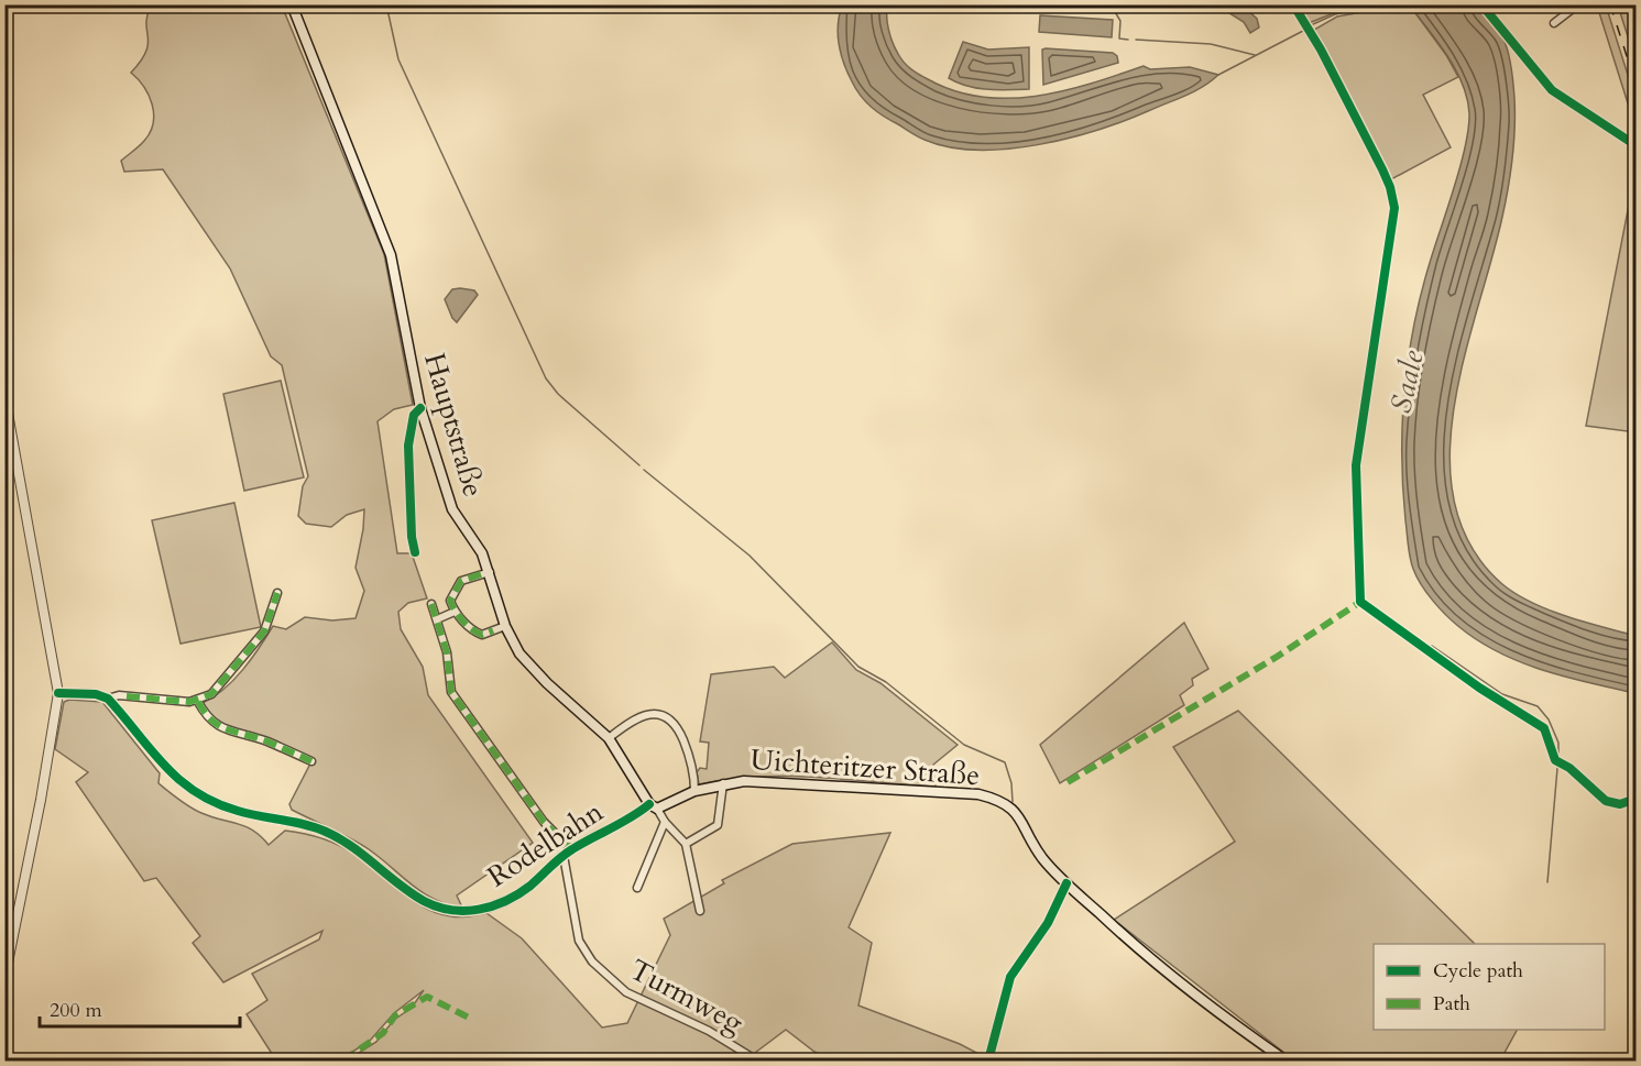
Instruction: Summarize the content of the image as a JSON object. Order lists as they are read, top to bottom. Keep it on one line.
{"streets":{"main road":["Hauptstraße","Uichteritzer Straße"],"street":["Rodelbahn","Turmweg"]},"crossings":[["Hauptstraße","Uichteritzer Straße"],["Hauptstraße","Rodelbahn"],["Uichteritzer Straße","Rodelbahn"],["Rodelbahn","Turmweg"]],"water":["Saale"],"legend":["Cycle path","Path"],"scale_bar":"200 m"}
